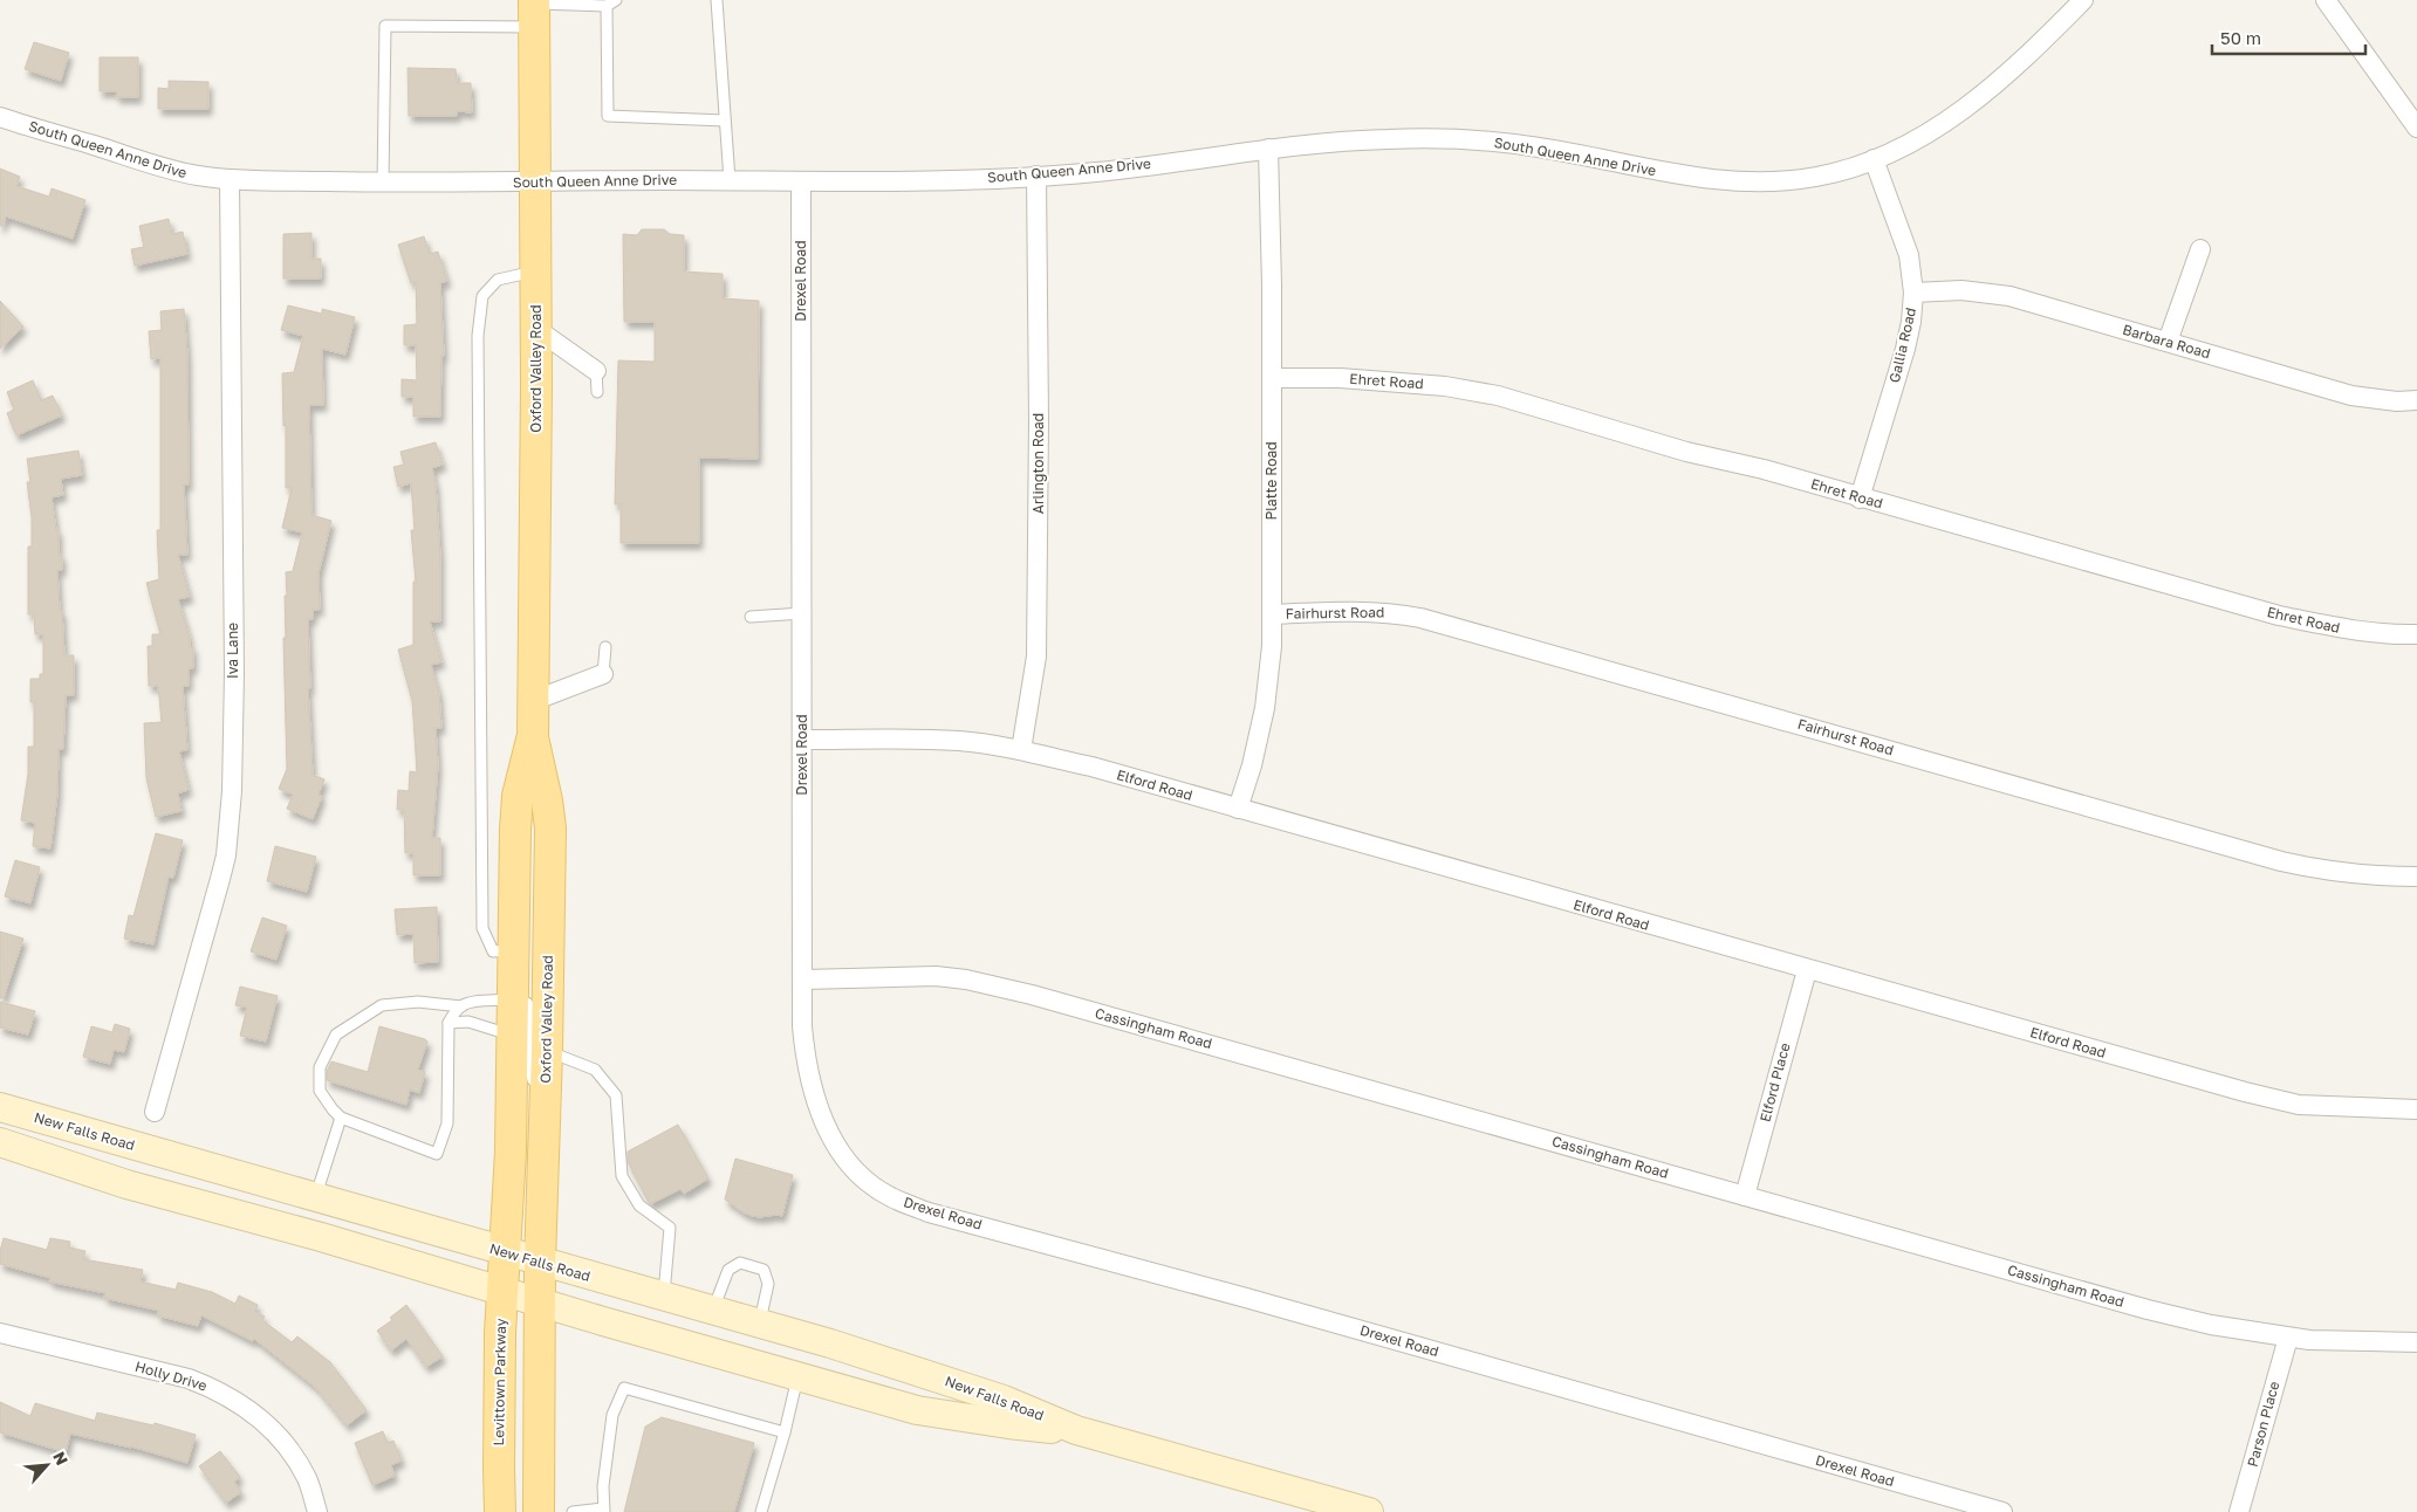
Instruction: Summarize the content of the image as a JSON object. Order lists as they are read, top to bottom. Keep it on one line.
{"streets":{"main road":["Oxford Valley Road","New Falls Road","Levittown Parkway"],"street":["South Queen Anne Drive","Drexel Road","Barbara Road","Gallia Road","Ehret Road","Arlington Road","Platte Road","Fairhurst Road","Iva Lane","Elford Road","Cassingham Road","Elford Place","Holly Drive","Parson Place"]},"crossings":[["South Queen Anne Drive","Drexel Road"],["South Queen Anne Drive","Gallia Road"],["South Queen Anne Drive","Oxford Valley Road"],["South Queen Anne Drive","Arlington Road"],["South Queen Anne Drive","Platte Road"],["South Queen Anne Drive","Iva Lane"],["Drexel Road","Elford Road"],["Drexel Road","Cassingham Road"],["Barbara Road","Gallia Road"],["Gallia Road","Ehret Road"],["Oxford Valley Road","New Falls Road"],["Oxford Valley Road","Levittown Parkway"],["Ehret Road","Platte Road"],["Arlington Road","Elford Road"],["Platte Road","Fairhurst Road"],["Platte Road","Elford Road"],["Elford Road","Elford Place"],["Cassingham Road","Elford Place"],["Cassingham Road","Parson Place"],["New Falls Road","Levittown Parkway"]],"scale_bar":"50 m","north":"top right"}
